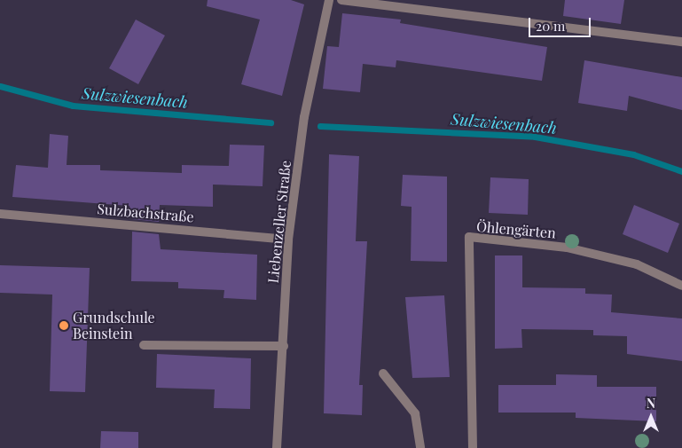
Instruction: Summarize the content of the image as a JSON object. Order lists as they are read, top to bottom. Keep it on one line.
{"streets":{"street":["Sulzbachstraße","Liebenzeller Straße","Öhlengärten"]},"crossings":[["Sulzbachstraße","Liebenzeller Straße"]],"water":["Sulzwiesenbach"],"places":["Grundschule Beinstein"],"scale_bar":"20 m","north":"top"}
